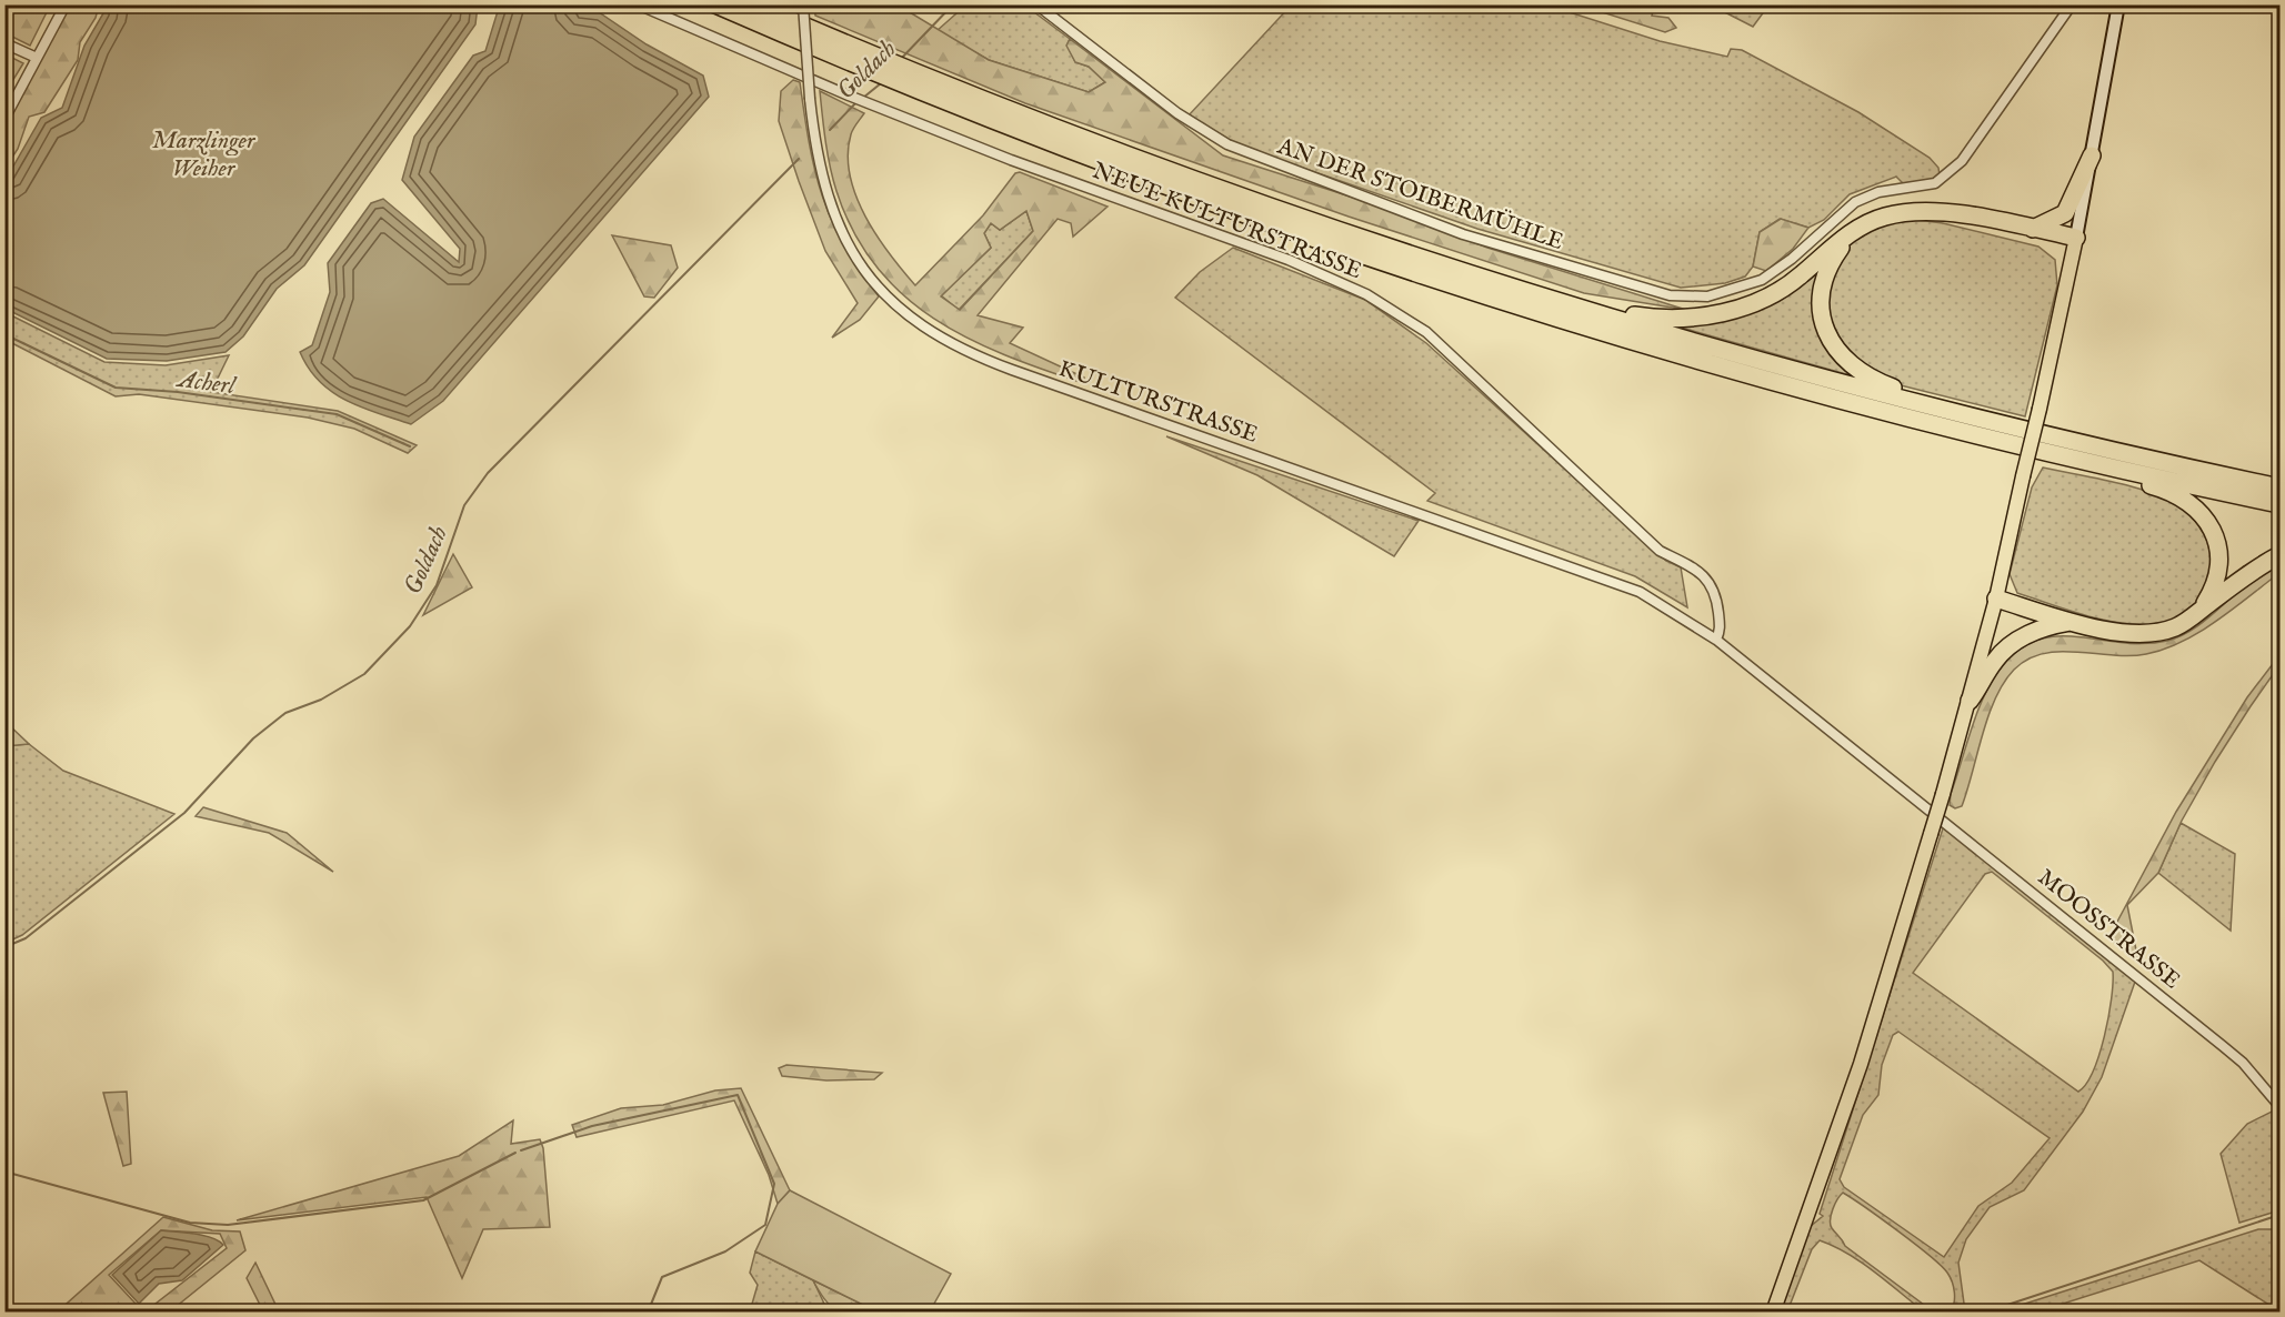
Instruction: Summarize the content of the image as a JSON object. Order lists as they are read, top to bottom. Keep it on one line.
{"streets":{"street":["AN DER STOIBERMÜHLE","NEUE KULTURSTRASSE","KULTURSTRASSE","MOOSSTRASSE"]},"crossings":[["NEUE KULTURSTRASSE","KULTURSTRASSE"],["NEUE KULTURSTRASSE","MOOSSTRASSE"],["KULTURSTRASSE","MOOSSTRASSE"]],"water":["Goldach","Marzlinger Weiher","Acherl"]}
